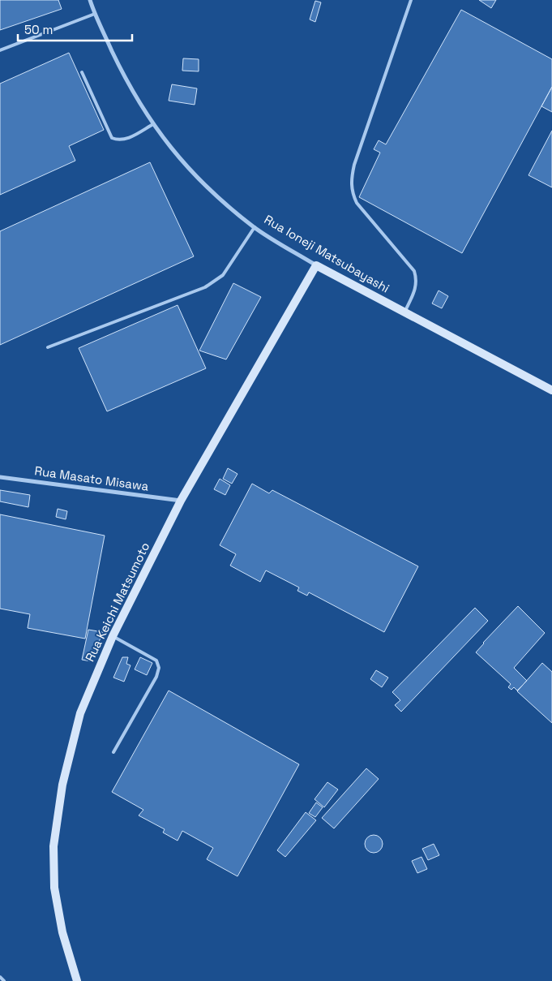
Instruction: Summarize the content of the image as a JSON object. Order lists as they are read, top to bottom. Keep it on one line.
{"streets":{"main road":["Rua Ioneji Matsubayashi","Rua Keichi Matsumoto"],"street":["Rua Masato Misawa"]},"crossings":[["Rua Ioneji Matsubayashi","Rua Keichi Matsumoto"],["Rua Masato Misawa","Rua Keichi Matsumoto"]],"scale_bar":"50 m"}
